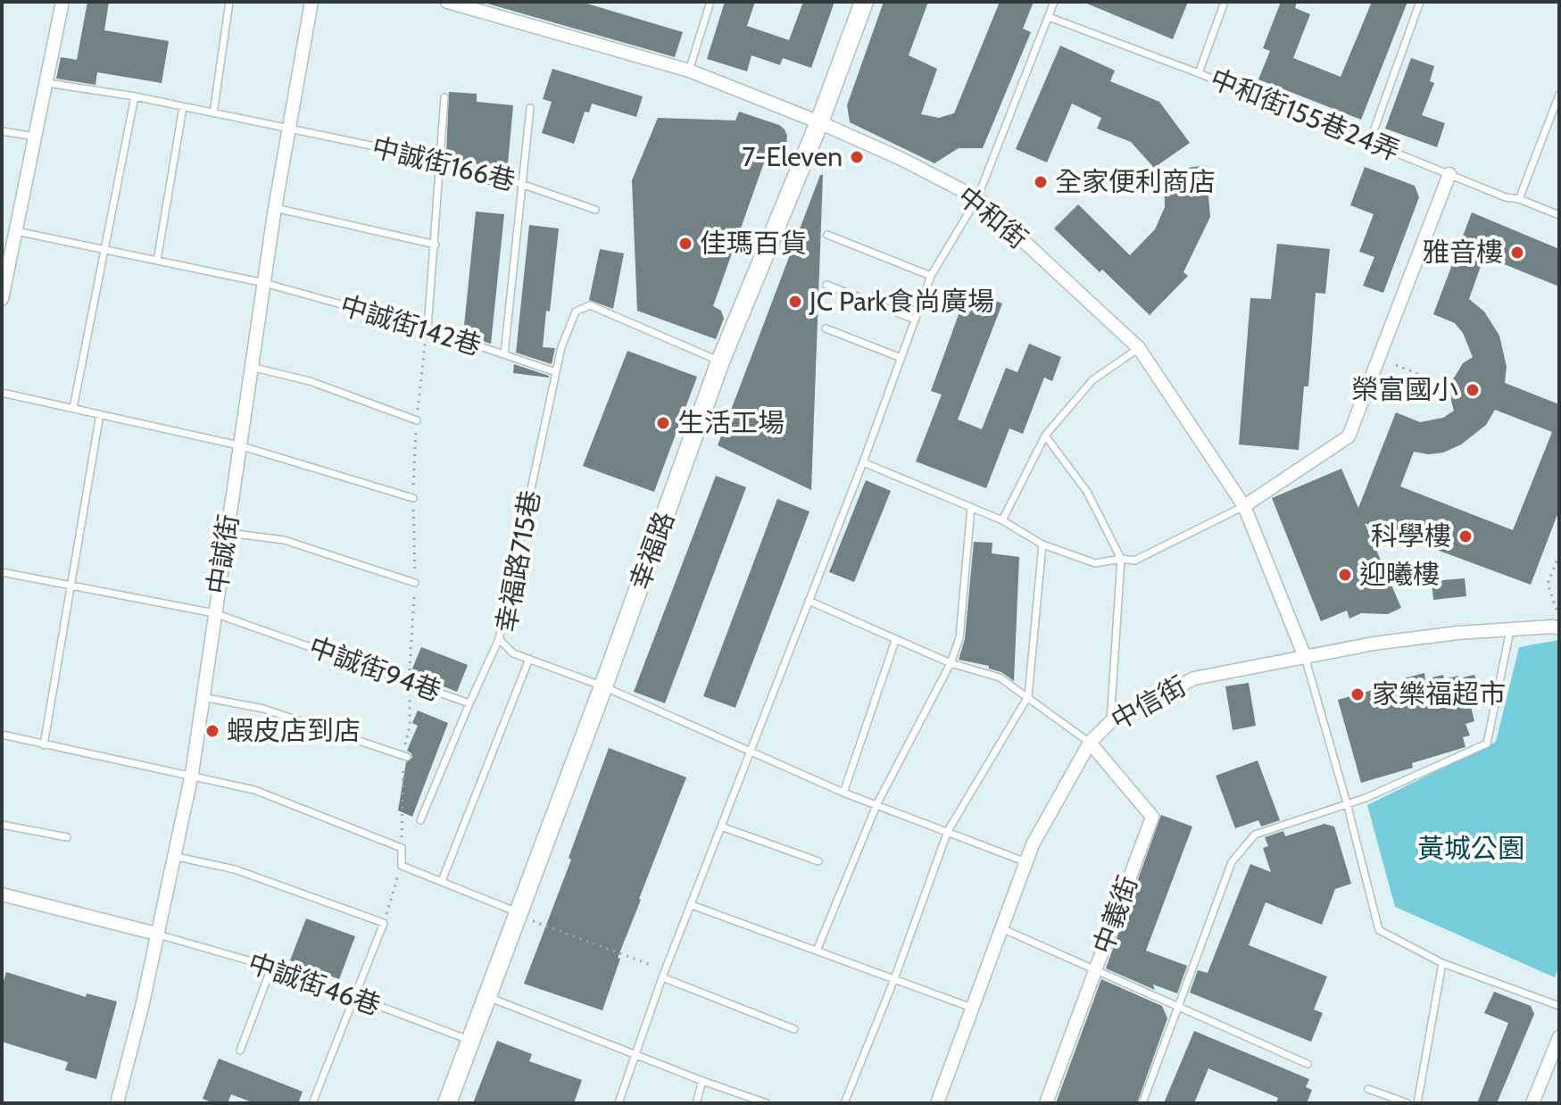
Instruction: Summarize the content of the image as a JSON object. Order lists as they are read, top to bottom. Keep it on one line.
{"streets":{"street":["中和街","幸福路","中誠街","中信街","中義街"],"lane":["中和街155巷24弄","中誠街166巷","中誠街142巷","幸福路715巷","中誠街94巷","中誠街46巷"]},"crossings":[["中誠街166巷","中誠街"],["中和街","幸福路"],["中和街","中信街"],["中誠街142巷","中誠街"],["中誠街142巷","幸福路715巷"],["幸福路","幸福路715巷"],["幸福路","中誠街46巷"],["中誠街","中誠街94巷"],["中誠街","中誠街46巷"],["幸福路715巷","中誠街94巷"],["幸福路715巷","中信街"],["中信街","中義街"]],"parks":["黃城公園"],"places":["7-Eleven","全家便利商店","佳瑪百貨","雅音樓","JC Park食尚廣場","榮富國小","生活工場","科學樓","迎曦樓","家樂福超市","蝦皮店到店"]}
